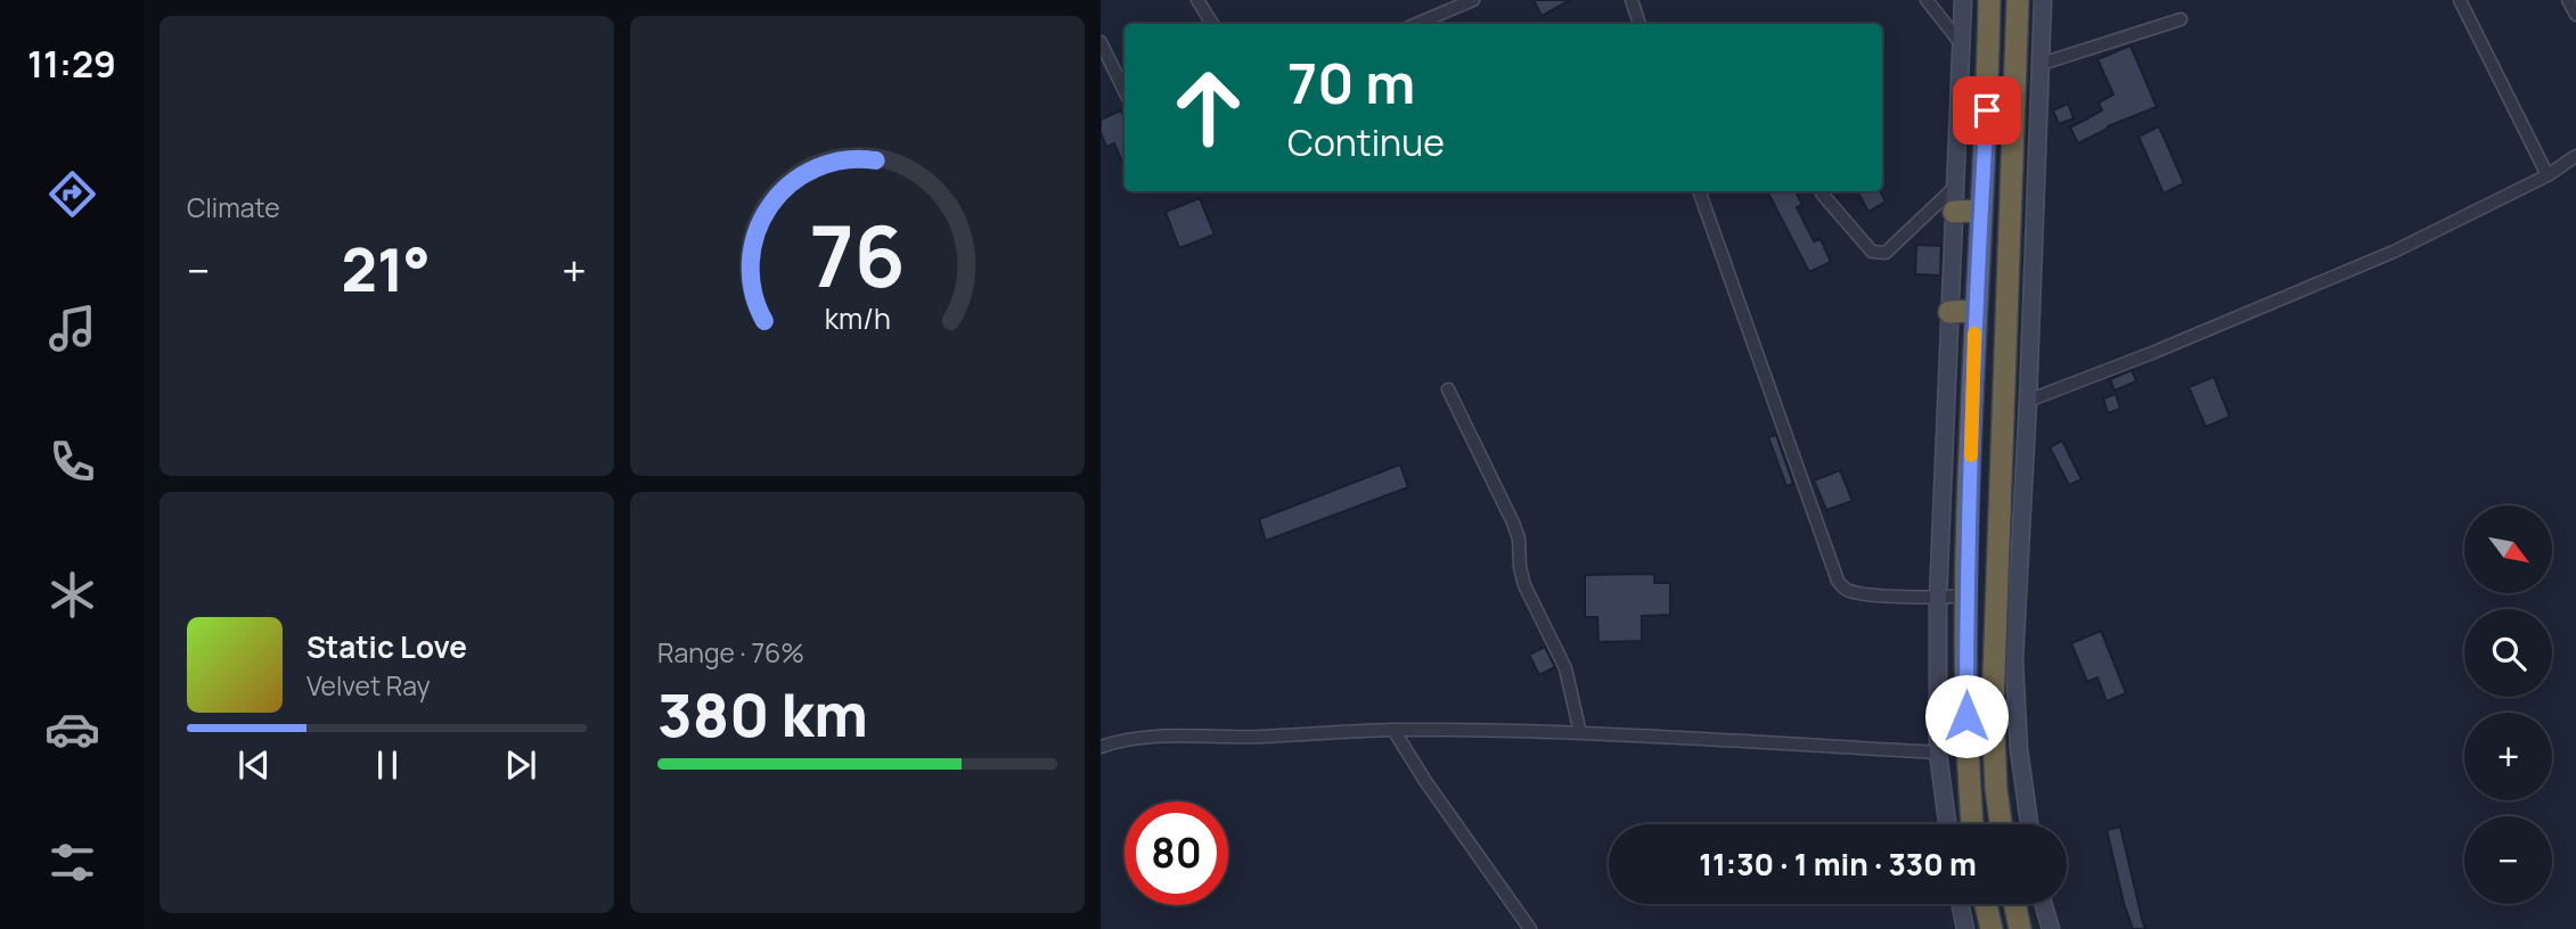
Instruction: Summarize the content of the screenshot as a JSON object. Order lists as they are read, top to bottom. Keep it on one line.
{"north":"bottom right","page":{"tabs":"11:29","tile":["Climate",["Range · 76%","380 km"]],"turn":["70 m","Continue"],"heat":["−","21°","+"],"map_buttons":["+","−"],"song":["Static Love","Velvet Ray"],"limit":"80","trip":"11:30 · 1 min · 330 m","gauge":["76","km/h"]}}
